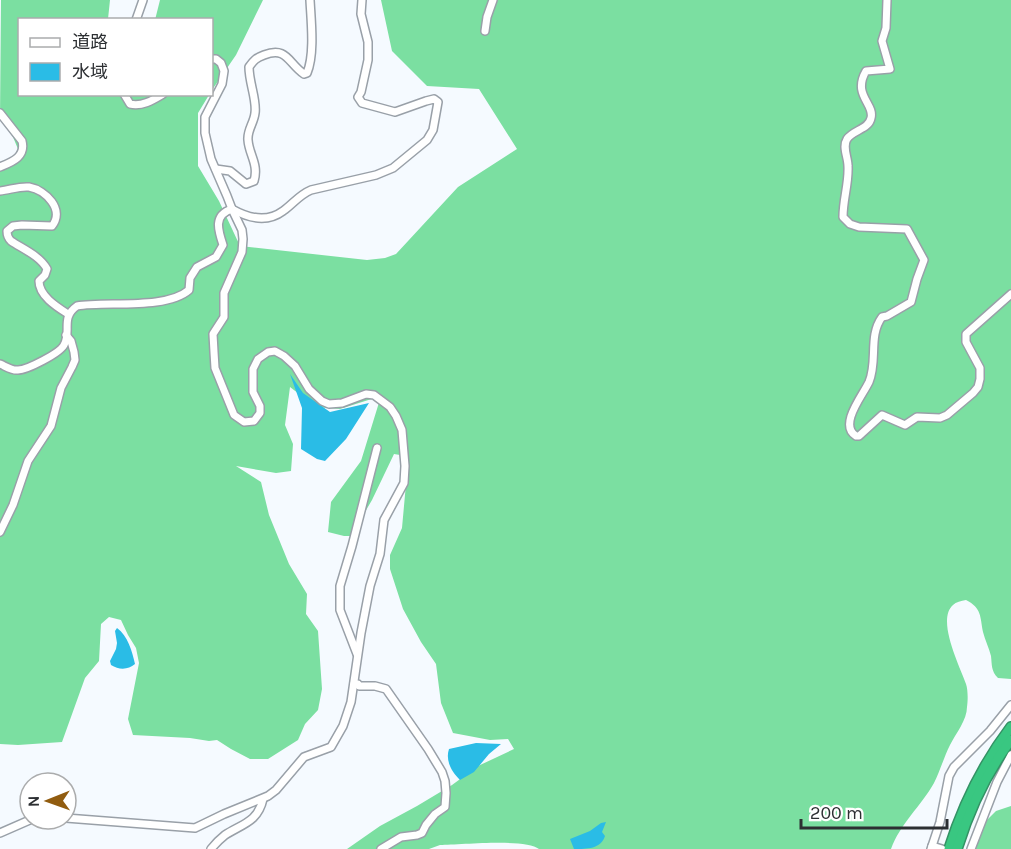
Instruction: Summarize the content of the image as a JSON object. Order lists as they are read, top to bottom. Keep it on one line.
{"legend":["道路","水域"],"scale_bar":"200 m","north":"left"}
